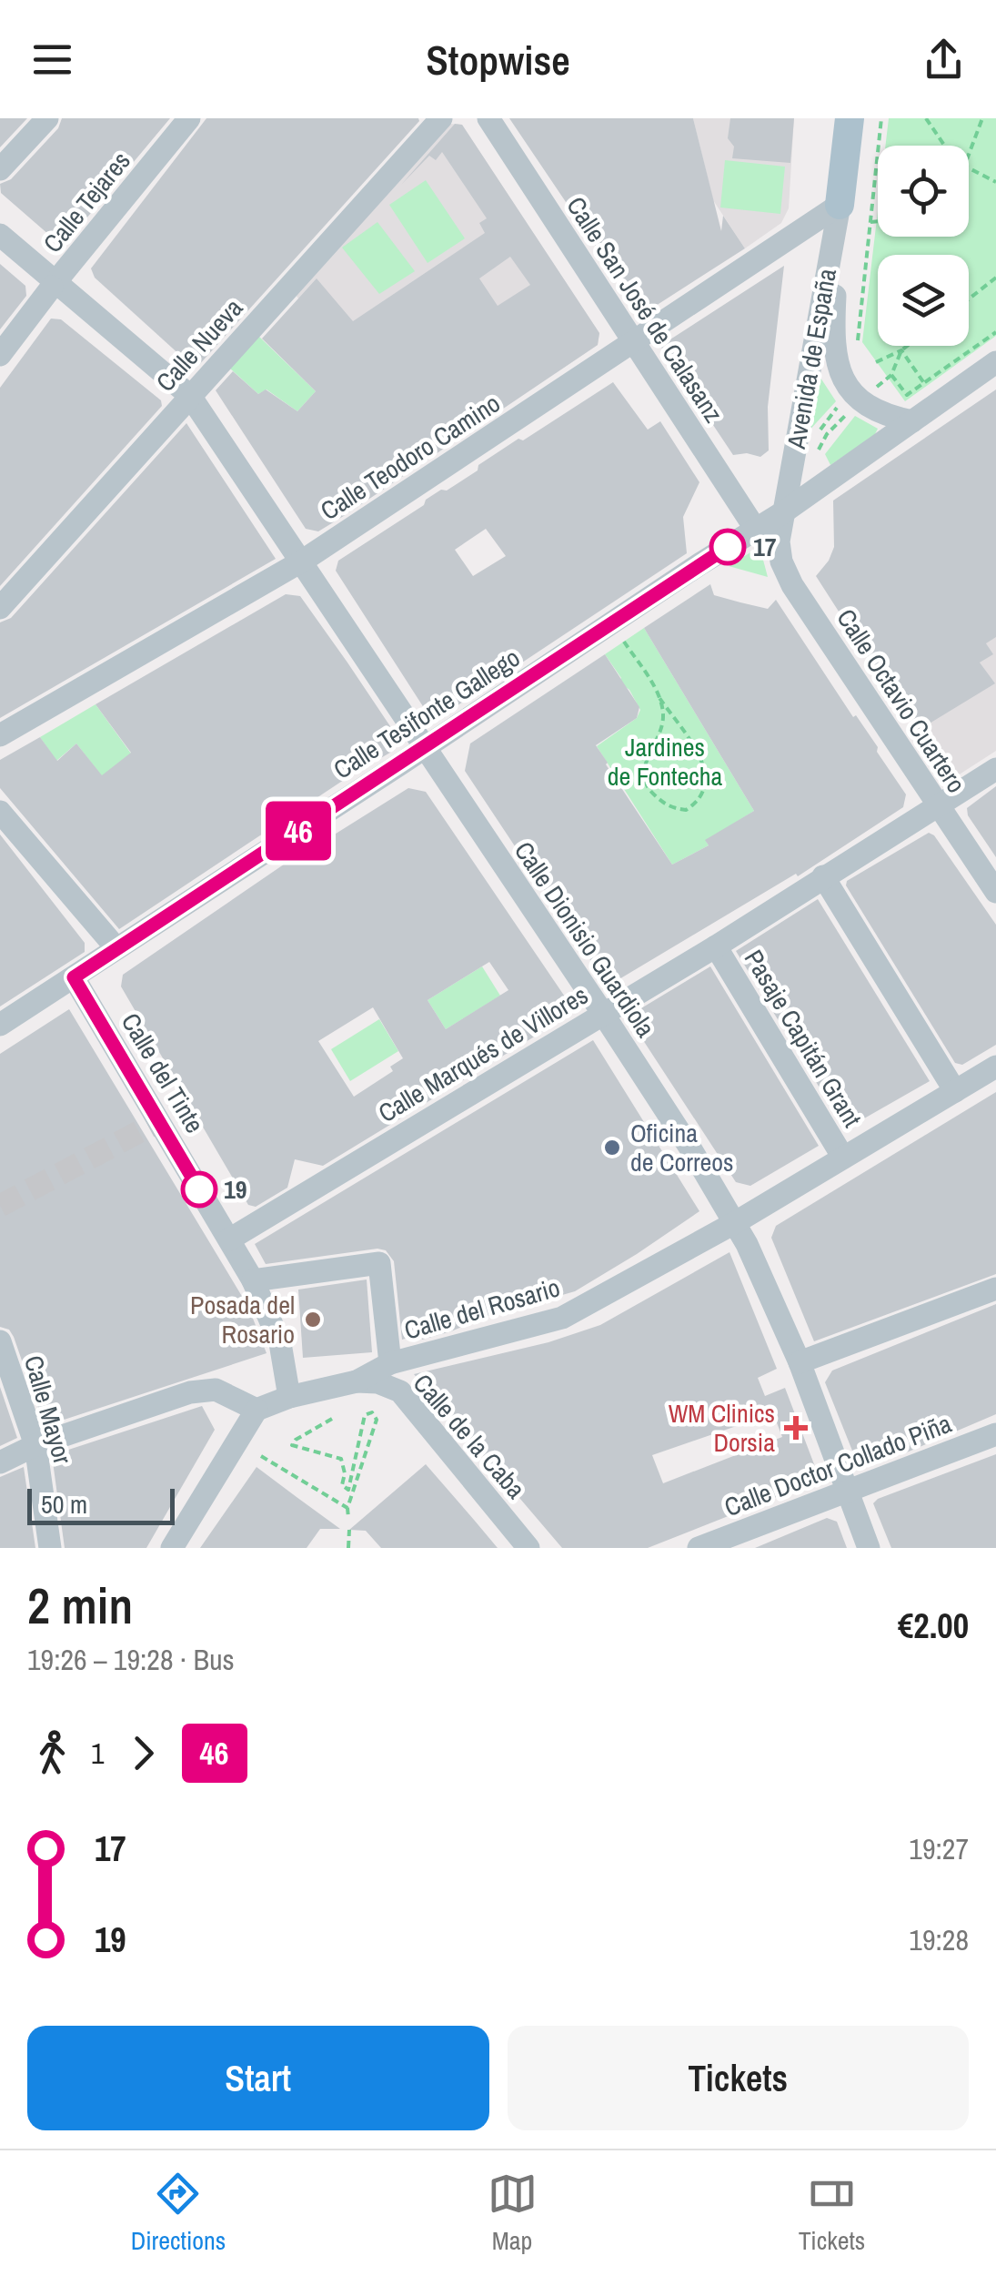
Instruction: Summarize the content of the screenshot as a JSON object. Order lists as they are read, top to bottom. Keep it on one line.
{"streets":{"main road":["Avenida de España"],"street":["Calle Tejares","Calle San José de Calasanz","Calle Nueva","Calle Teodoro Camino","Calle Octavio Cuartero","Calle Tesifonte Gallego","Calle Dionisio Guardiola","Pasaje Capitán Grant","Calle Marqués de Villores","Calle del Tinte","Calle del Rosario","Calle Mayor","Calle de la Caba","Calle Doctor Collado Piña"]},"crossings":[["Calle San José de Calasanz","Calle Teodoro Camino"],["Calle San José de Calasanz","Calle Tesifonte Gallego"],["Calle Nueva","Calle Dionisio Guardiola"],["Avenida de España","Calle Teodoro Camino"],["Avenida de España","Calle Octavio Cuartero"],["Avenida de España","Calle Tesifonte Gallego"],["Calle Teodoro Camino","Calle Dionisio Guardiola"],["Calle Octavio Cuartero","Calle Marqués de Villores"],["Calle Tesifonte Gallego","Calle Dionisio Guardiola"],["Calle Tesifonte Gallego","Calle del Tinte"],["Calle Dionisio Guardiola","Calle Marqués de Villores"],["Calle Dionisio Guardiola","Calle del Rosario"],["Calle Dionisio Guardiola","Calle Doctor Collado Piña"],["Pasaje Capitán Grant","Calle Marqués de Villores"],["Pasaje Capitán Grant","Calle del Rosario"],["Calle Marqués de Villores","Calle del Tinte"],["Calle del Tinte","Calle del Rosario"],["Calle del Rosario","Calle de la Caba"]],"parks":["Jardines de Fontecha"],"places":{"other":["17","Oficina de Correos","19","Posada del Rosario"],"health":["WM Clinics Dorsia"]},"lines":["bus line 46"],"scale_bar":"50 m","page":{"header":"Stopwise","on_map":"46","scale":"50 m","heading":["2 min","19:26 – 19:28 · Bus","€2.00"],"legs":["1","46"],"list":[{"name":"17","value":"19:27"},{"name":"19","value":"19:28"}],"buttons":["Start","Tickets"],"tabs":["Directions","Map","Tickets"]}}
